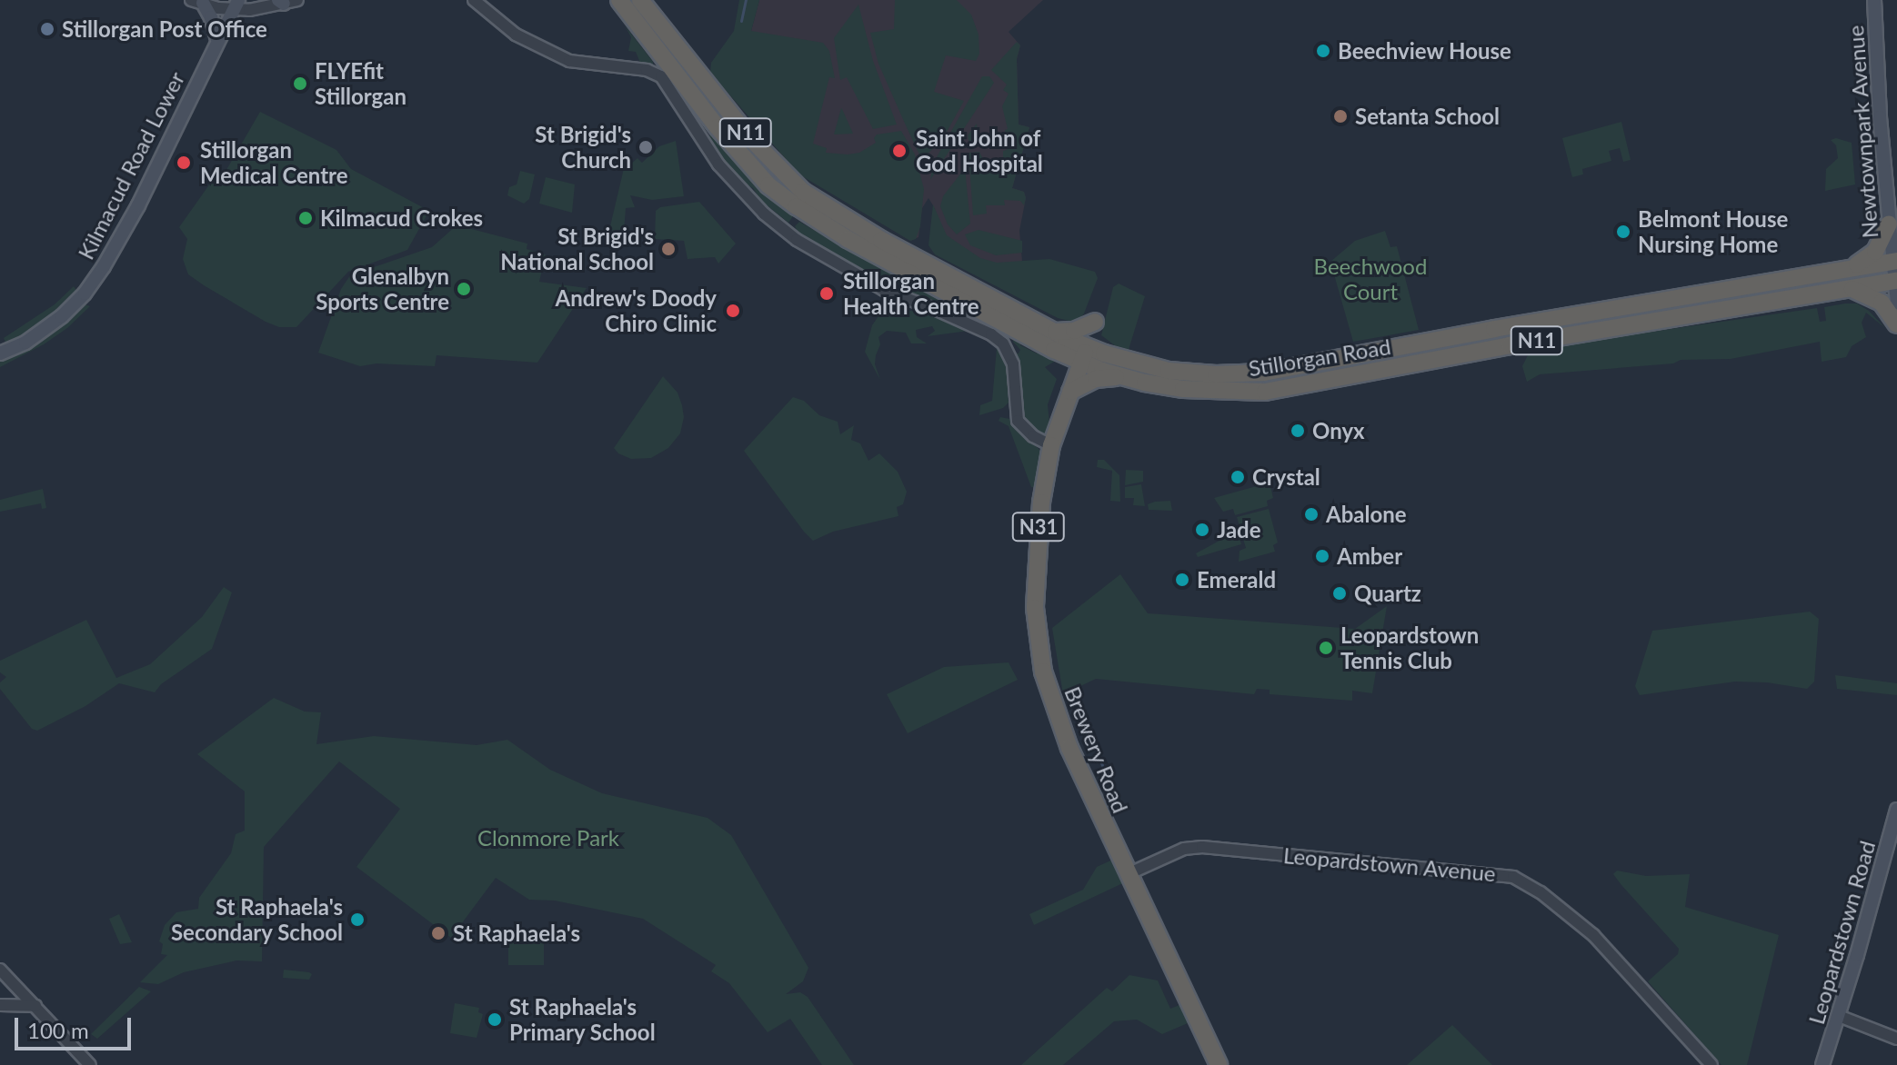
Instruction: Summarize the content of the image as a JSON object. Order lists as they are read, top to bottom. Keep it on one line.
{"streets":{"highway":["N11","Stillorgan Road","N31","Brewery Road"],"main road":["Newtownpark Avenue","Kilmacud Road Lower","Leopardstown Road"],"street":["Leopardstown Avenue"]},"crossings":[["Newtownpark Avenue","N11"],["Newtownpark Avenue","Stillorgan Road"],["N11","Stillorgan Road"],["Stillorgan Road","Brewery Road"],["Brewery Road","Leopardstown Avenue"]],"parks":["Beechwood Court","Clonmore Park"],"places":["Stillorgan Post Office","Beechview House","FLYEfit Stillorgan","Setanta School","St Brigid's Church","Saint John of God Hospital","Stillorgan Medical Centre","Kilmacud Crokes","Belmont House Nursing Home","St Brigid's National School","Glenalbyn Sports Centre","Stillorgan Health Centre","Andrew's Doody Chiro Clinic","Onyx","Crystal","Abalone","Jade","Amber","Emerald","Quartz","Leopardstown Tennis Club","St Raphaela's Secondary School","St Raphaela's","St Raphaela's Primary School"],"scale_bar":"100 m"}
